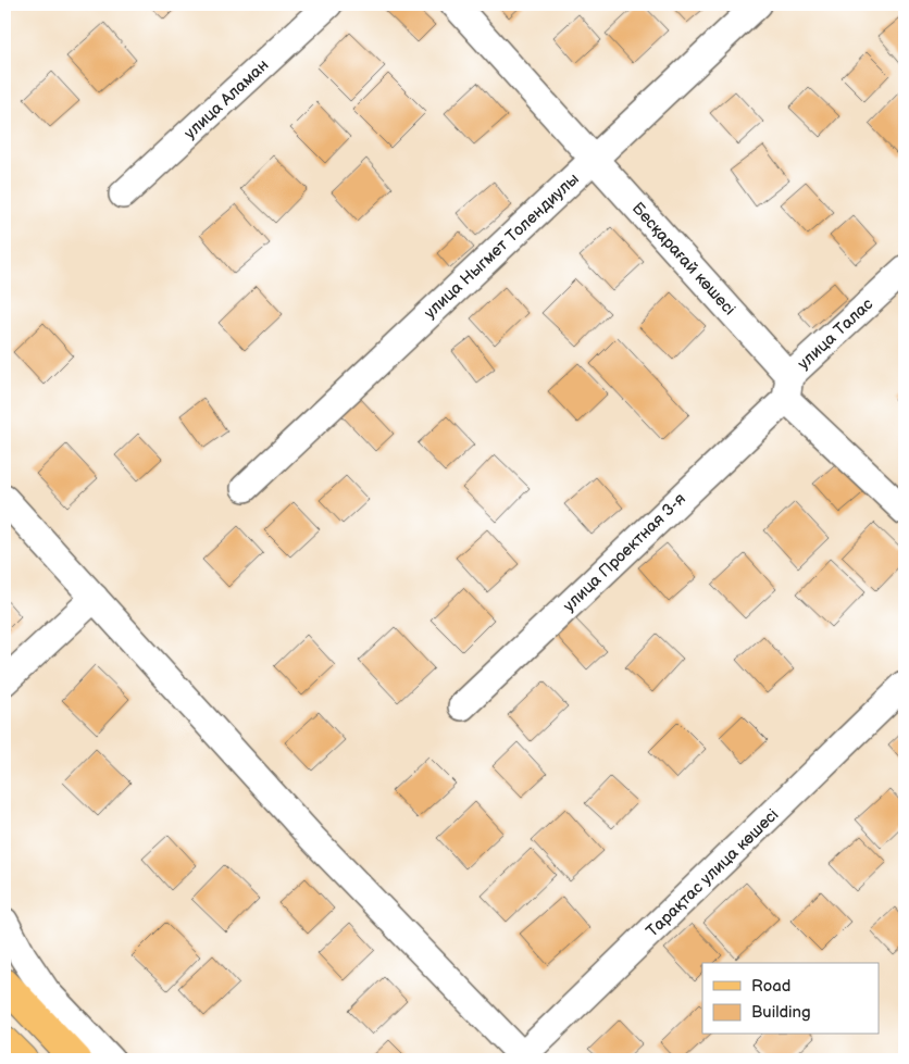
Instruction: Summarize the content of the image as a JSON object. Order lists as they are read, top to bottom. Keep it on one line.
{"streets":{"street":["улица Аламан","улица Ныгмет Толендиулы","Бесқарағай көшесі","улица Талас","улица Проектная 3-я","Тарақтас улица көшесі"]},"crossings":[["улица Ныгмет Толендиулы","Бесқарағай көшесі"],["Бесқарағай көшесі","улица Талас"],["Бесқарағай көшесі","улица Проектная 3-я"],["улица Талас","улица Проектная 3-я"]],"legend":["Road","Building"]}
